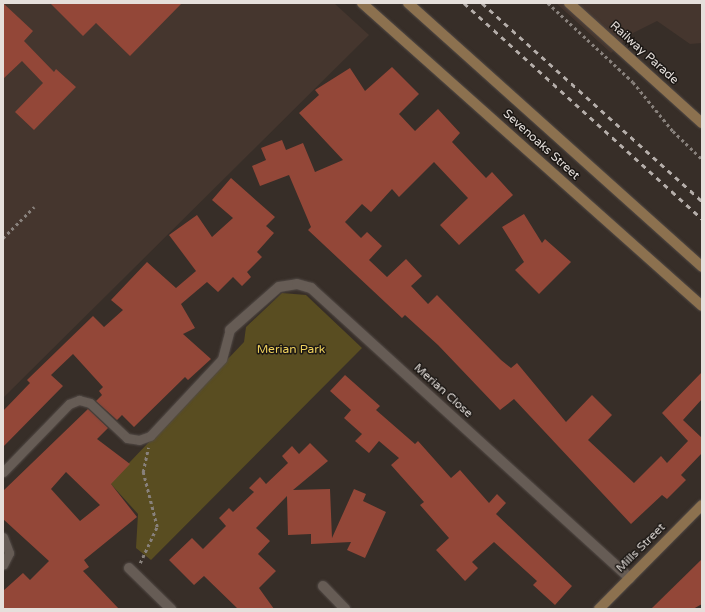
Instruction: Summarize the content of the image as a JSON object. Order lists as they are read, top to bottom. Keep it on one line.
{"streets":{"main road":["Railway Parade","Sevenoaks Street","Mills Street"],"street":["Merian Close"]},"crossings":[["Merian Close","Mills Street"]],"parks":["Merian Park"]}
